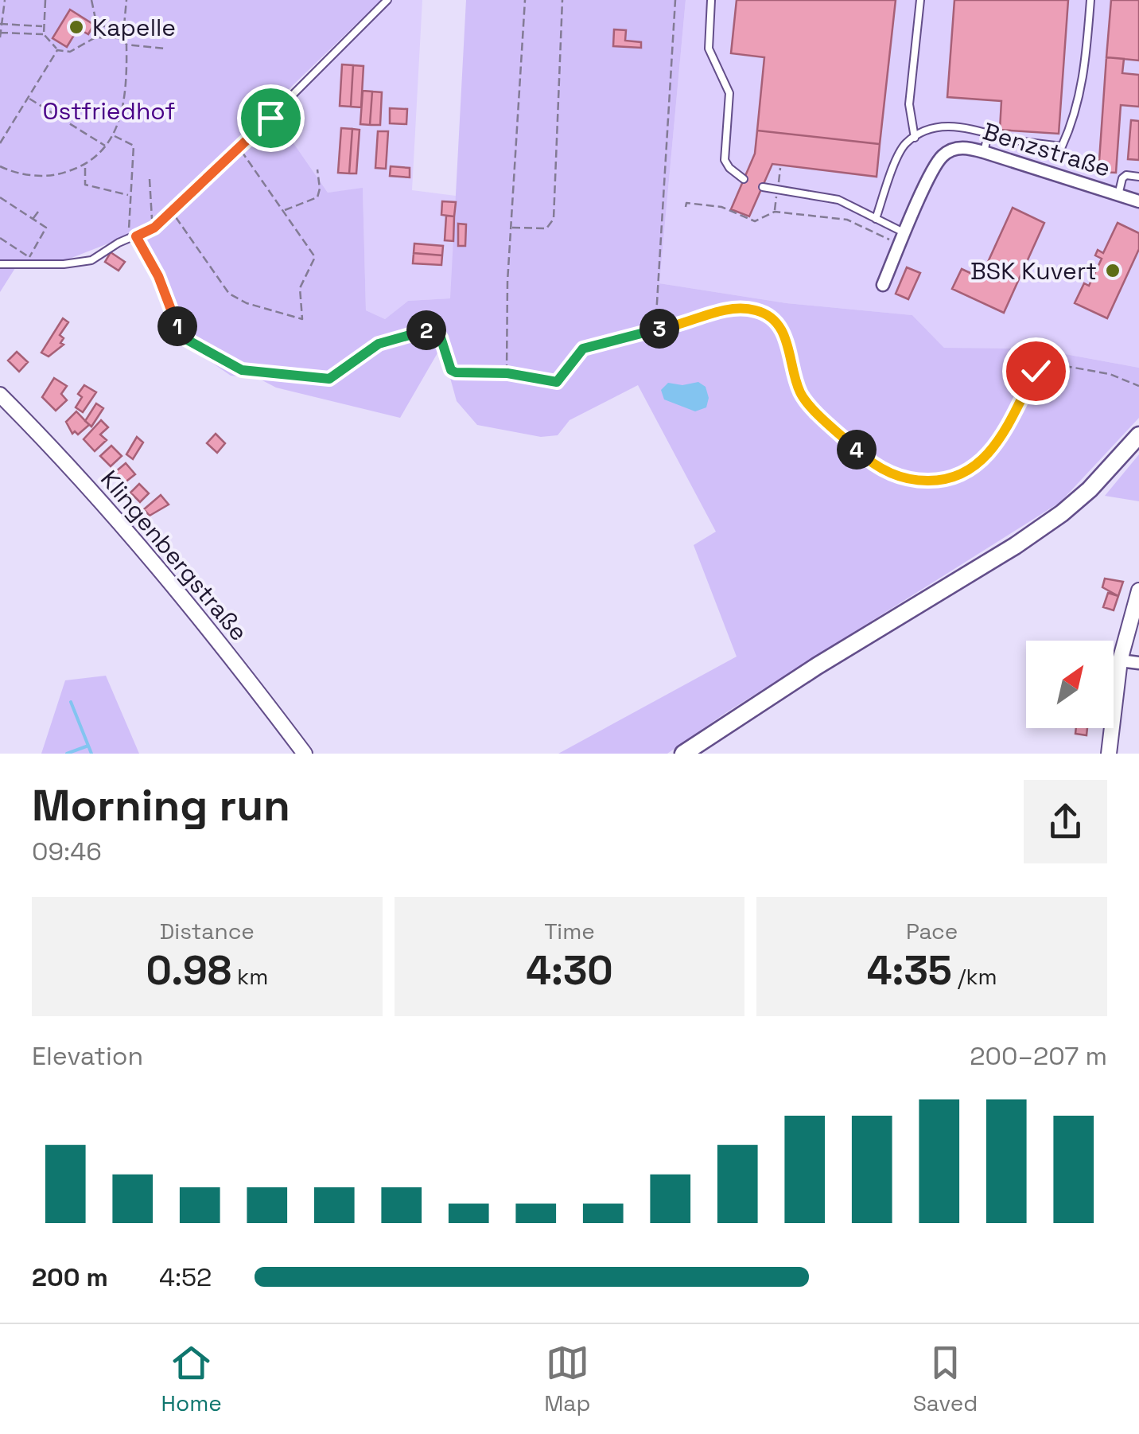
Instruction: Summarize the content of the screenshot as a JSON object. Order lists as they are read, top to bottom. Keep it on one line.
{"streets":{"street":["Benzstraße","Klingenbergstraße"]},"parks":["Ostfriedhof"],"places":["Kapelle","BSK Kuvert"],"north":"top right","page":{"pins":["1","3","2","4"],"heading":["Morning run","09:46"],"stats":[["Distance","0.98 km"],["Time","4:30"],["Pace","4:35 /km"]],"chart":["Elevation","200–207 m"],"list":[{"name":"200 m","note":"4:52"}],"tabs":["Home","Map","Saved"]}}
